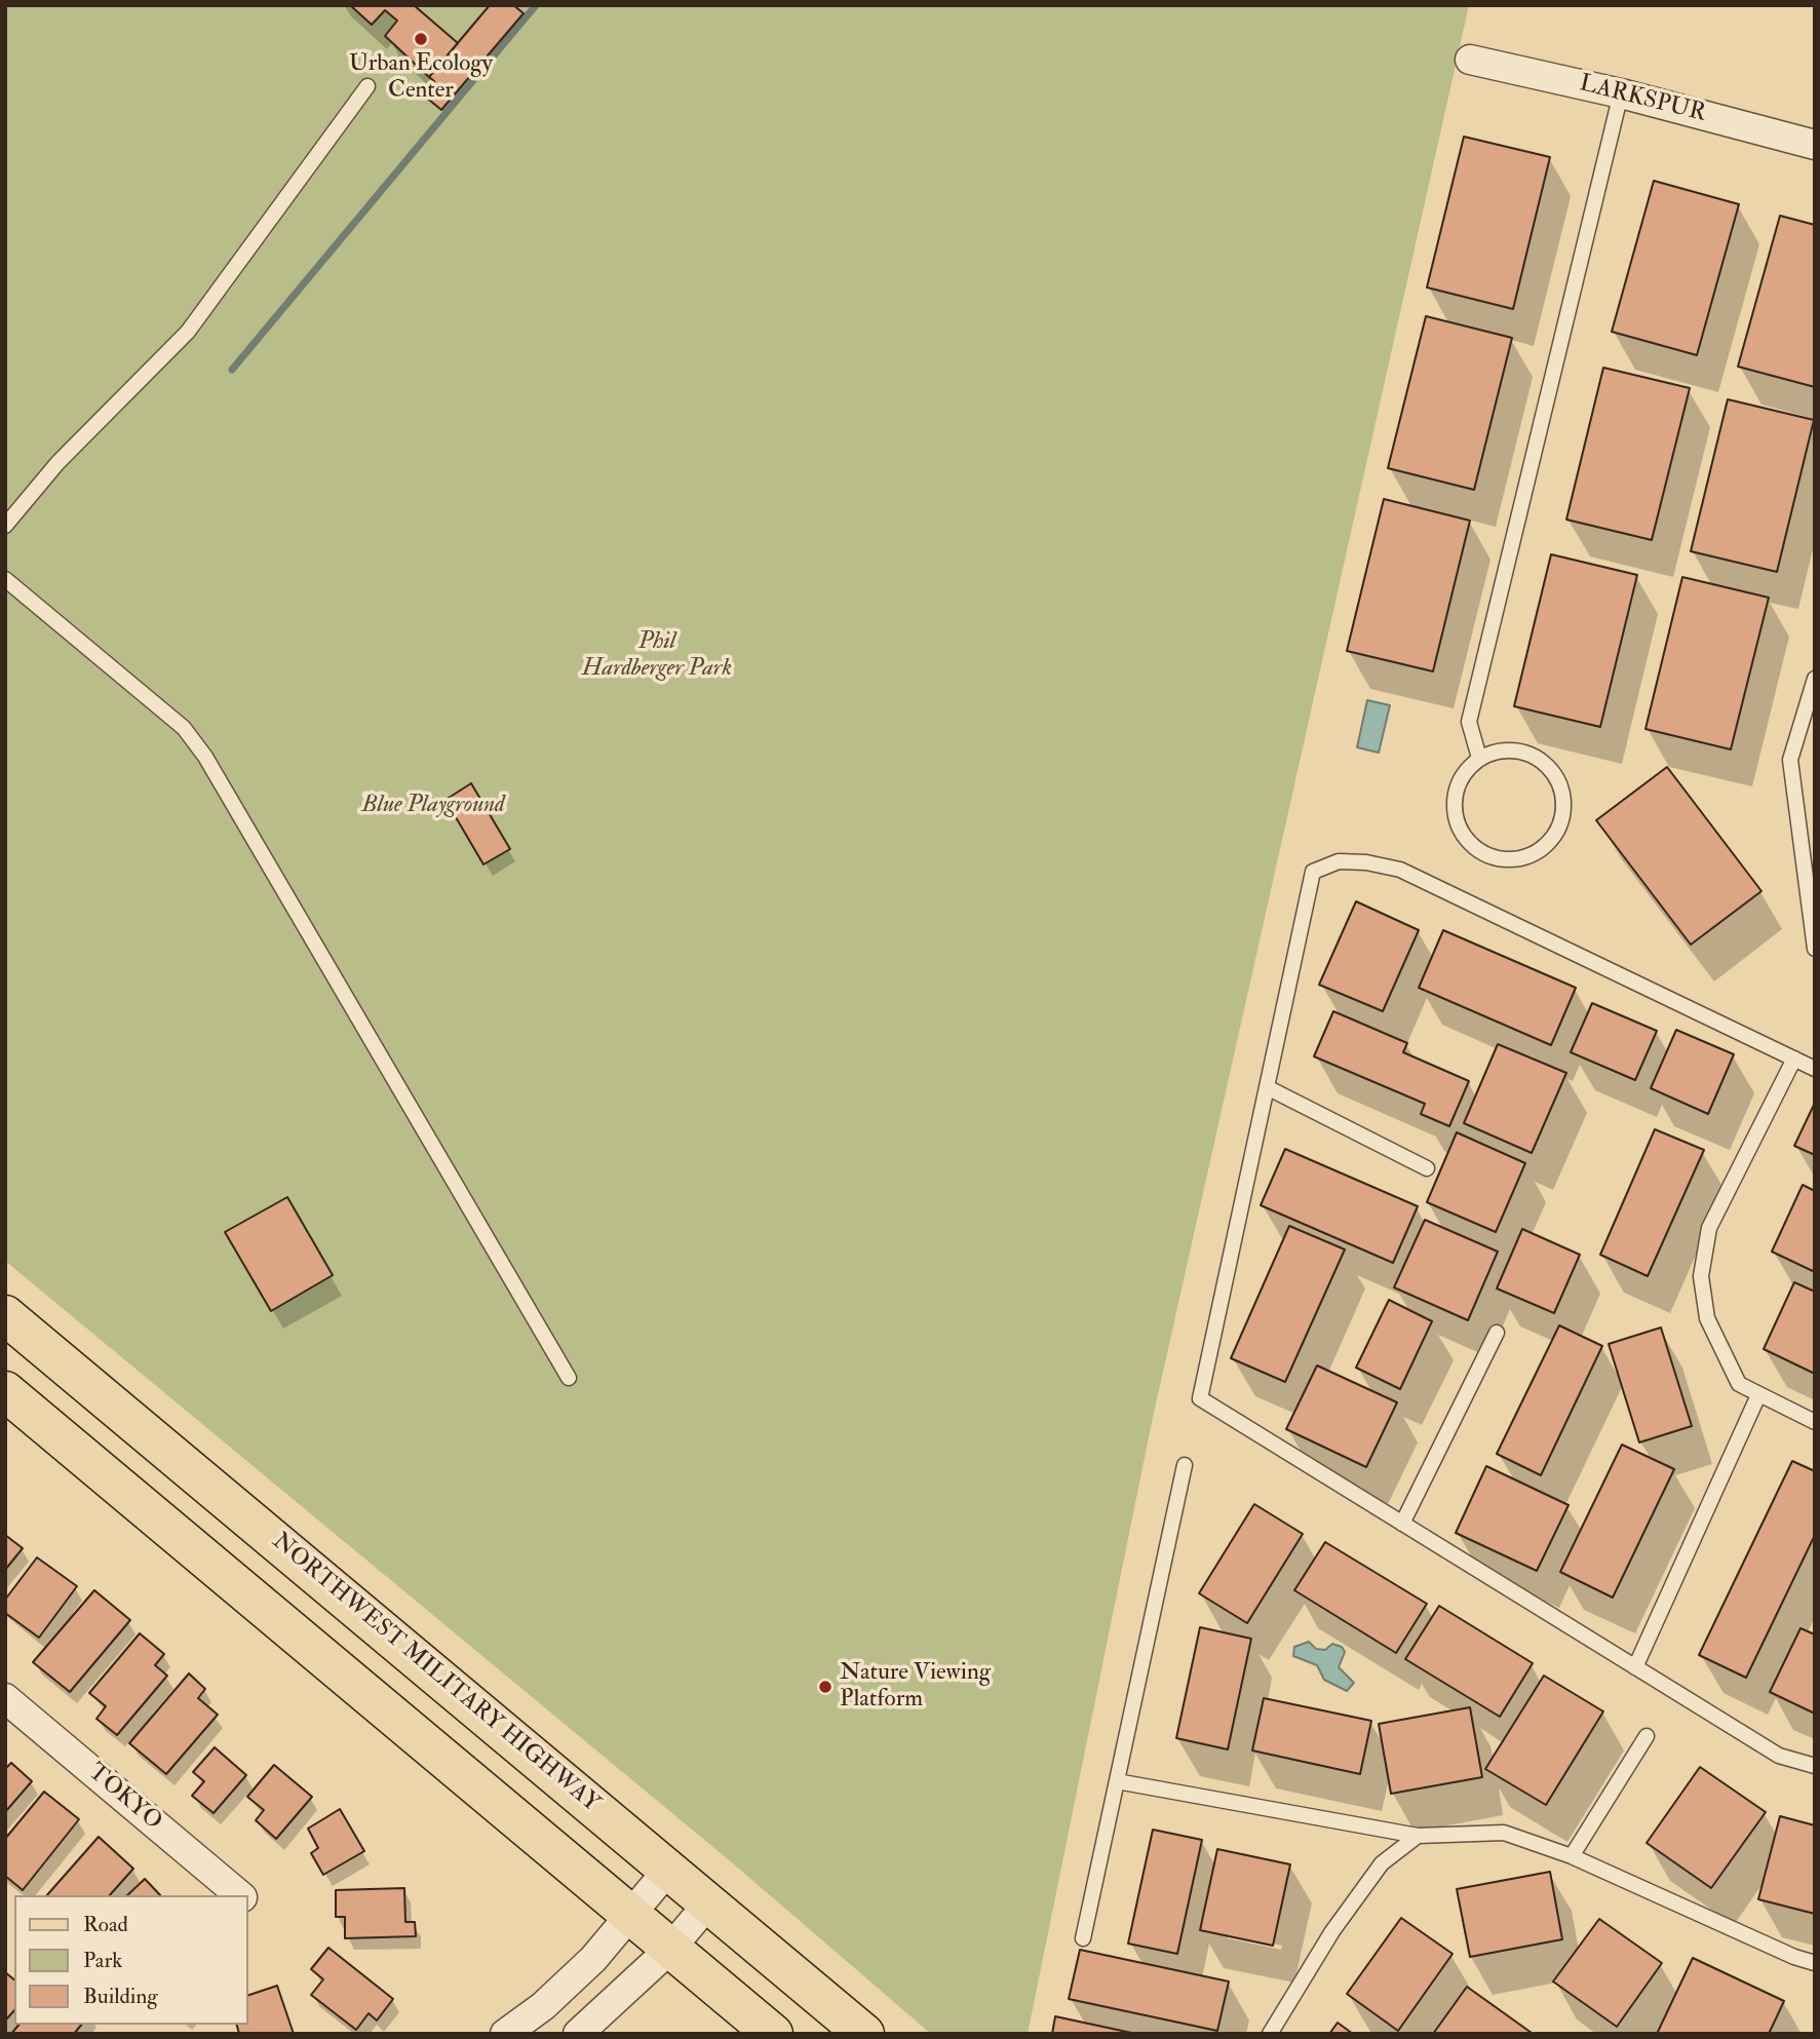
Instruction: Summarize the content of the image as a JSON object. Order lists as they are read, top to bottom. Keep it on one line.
{"streets":{"main road":["NORTHWEST MILITARY HIGHWAY"],"street":["LARKSPUR","TOKYO"]},"parks":["Phil Hardberger Park","Blue Playground"],"places":["Urban Ecology Center","Nature Viewing Platform"],"legend":["Road","Park","Building"]}
